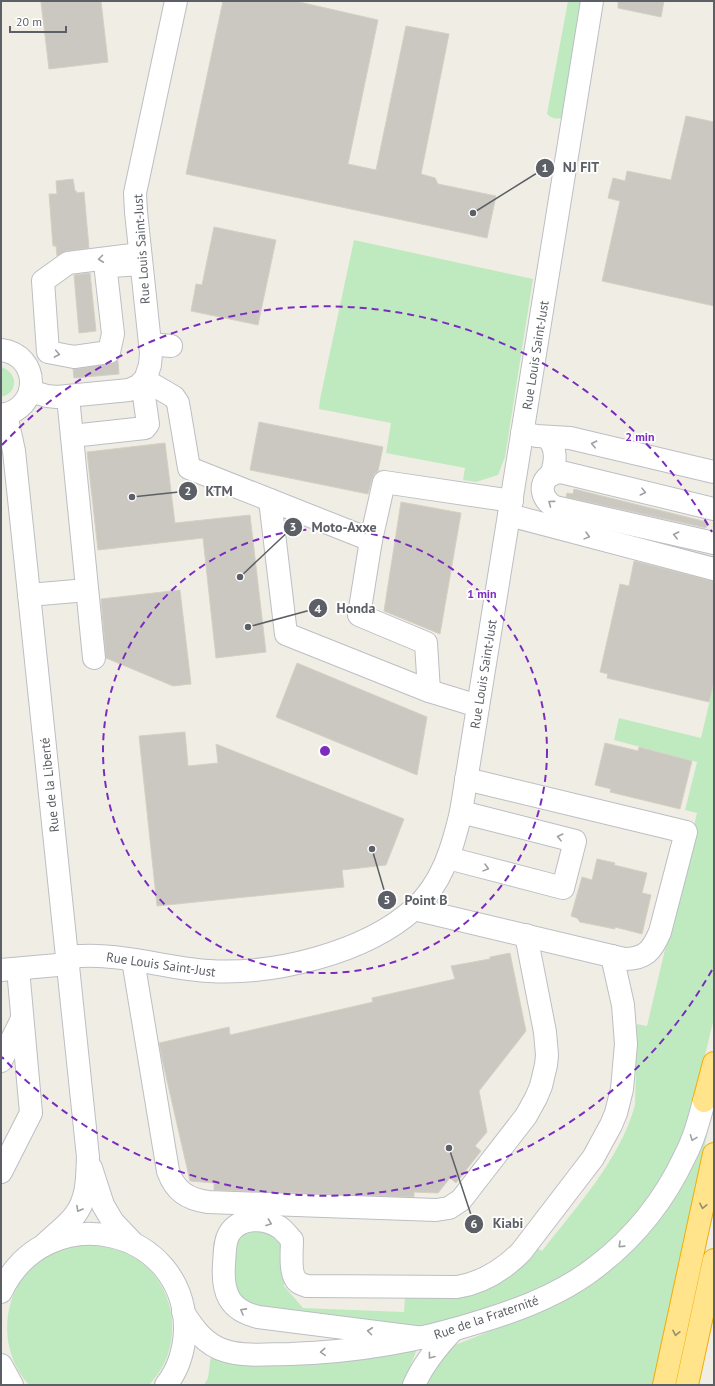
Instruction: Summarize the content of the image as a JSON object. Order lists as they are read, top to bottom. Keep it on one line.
{"streets":{"street":["Rue Louis Saint-Just","Rue de la Liberté","Rue de la Fraternité"]},"crossings":[["Rue Louis Saint-Just","Rue de la Liberté"]],"one_way":["Rue de la Fraternité"],"places":["NJ FIT","KTM","Moto-Axxe","Honda","Point B","Kiabi"],"scale_bar":"20 m","rings":["2 min","1 min"]}
